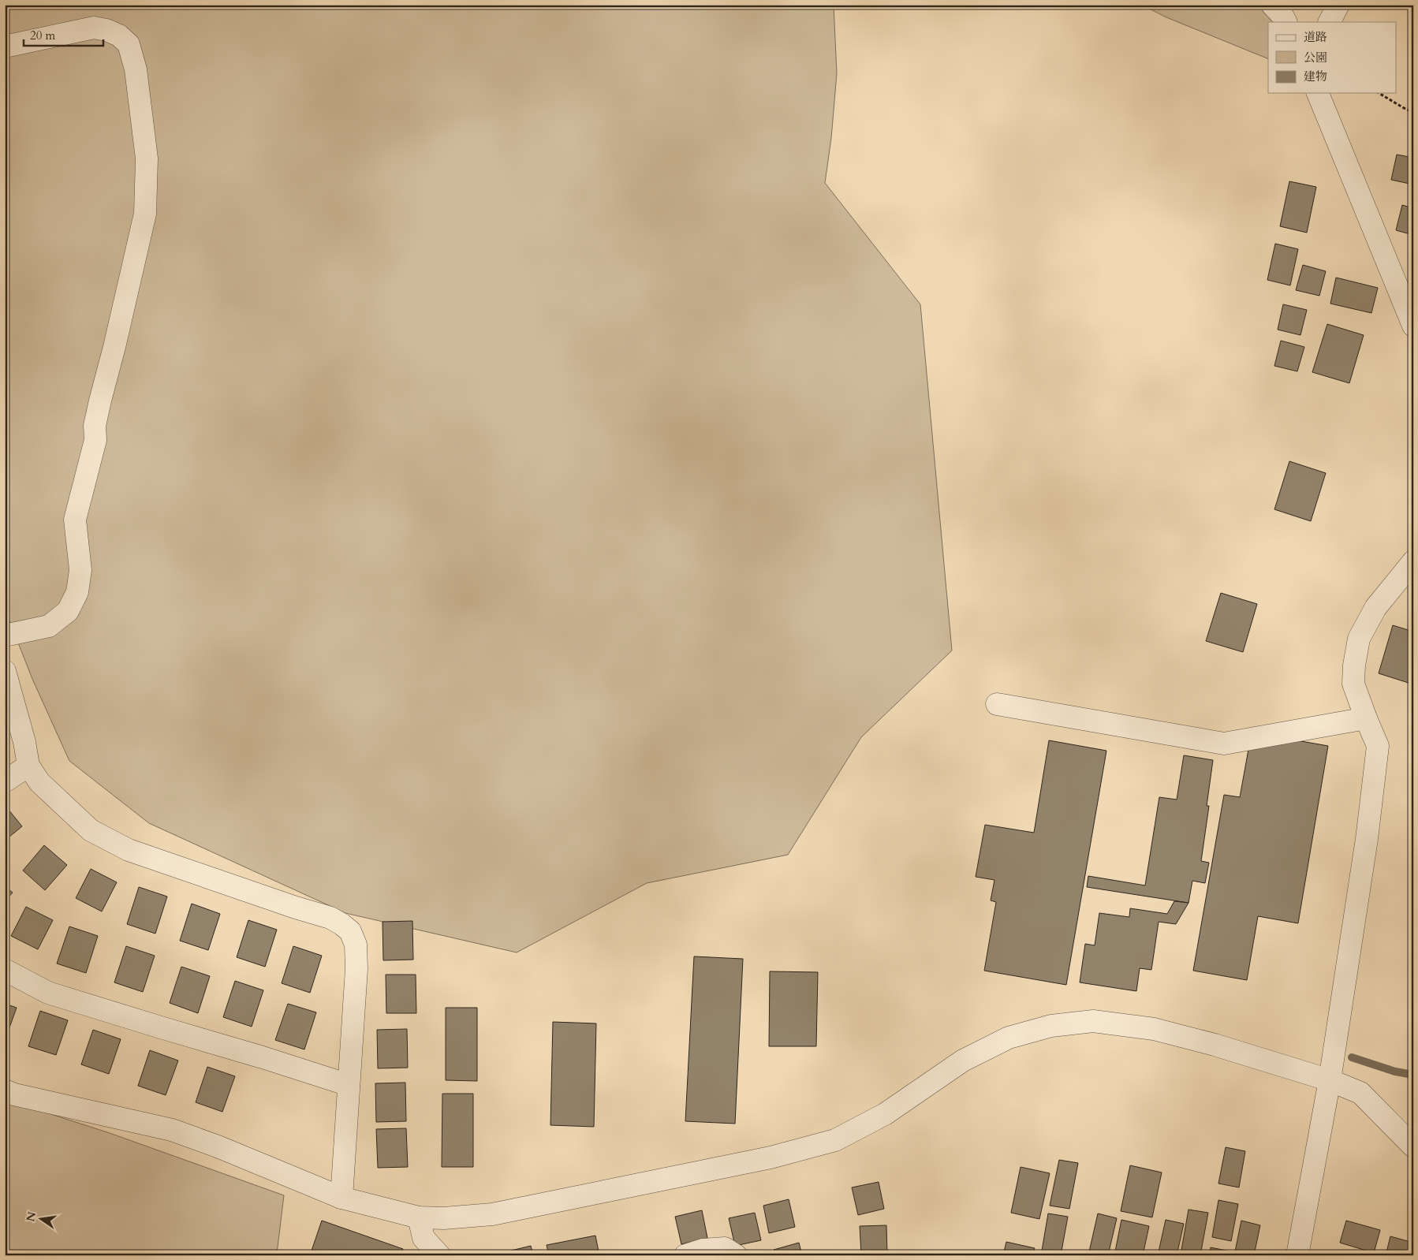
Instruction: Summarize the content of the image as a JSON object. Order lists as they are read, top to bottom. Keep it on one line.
{"legend":["道路","公園","建物"],"scale_bar":"20 m","north":"left"}
